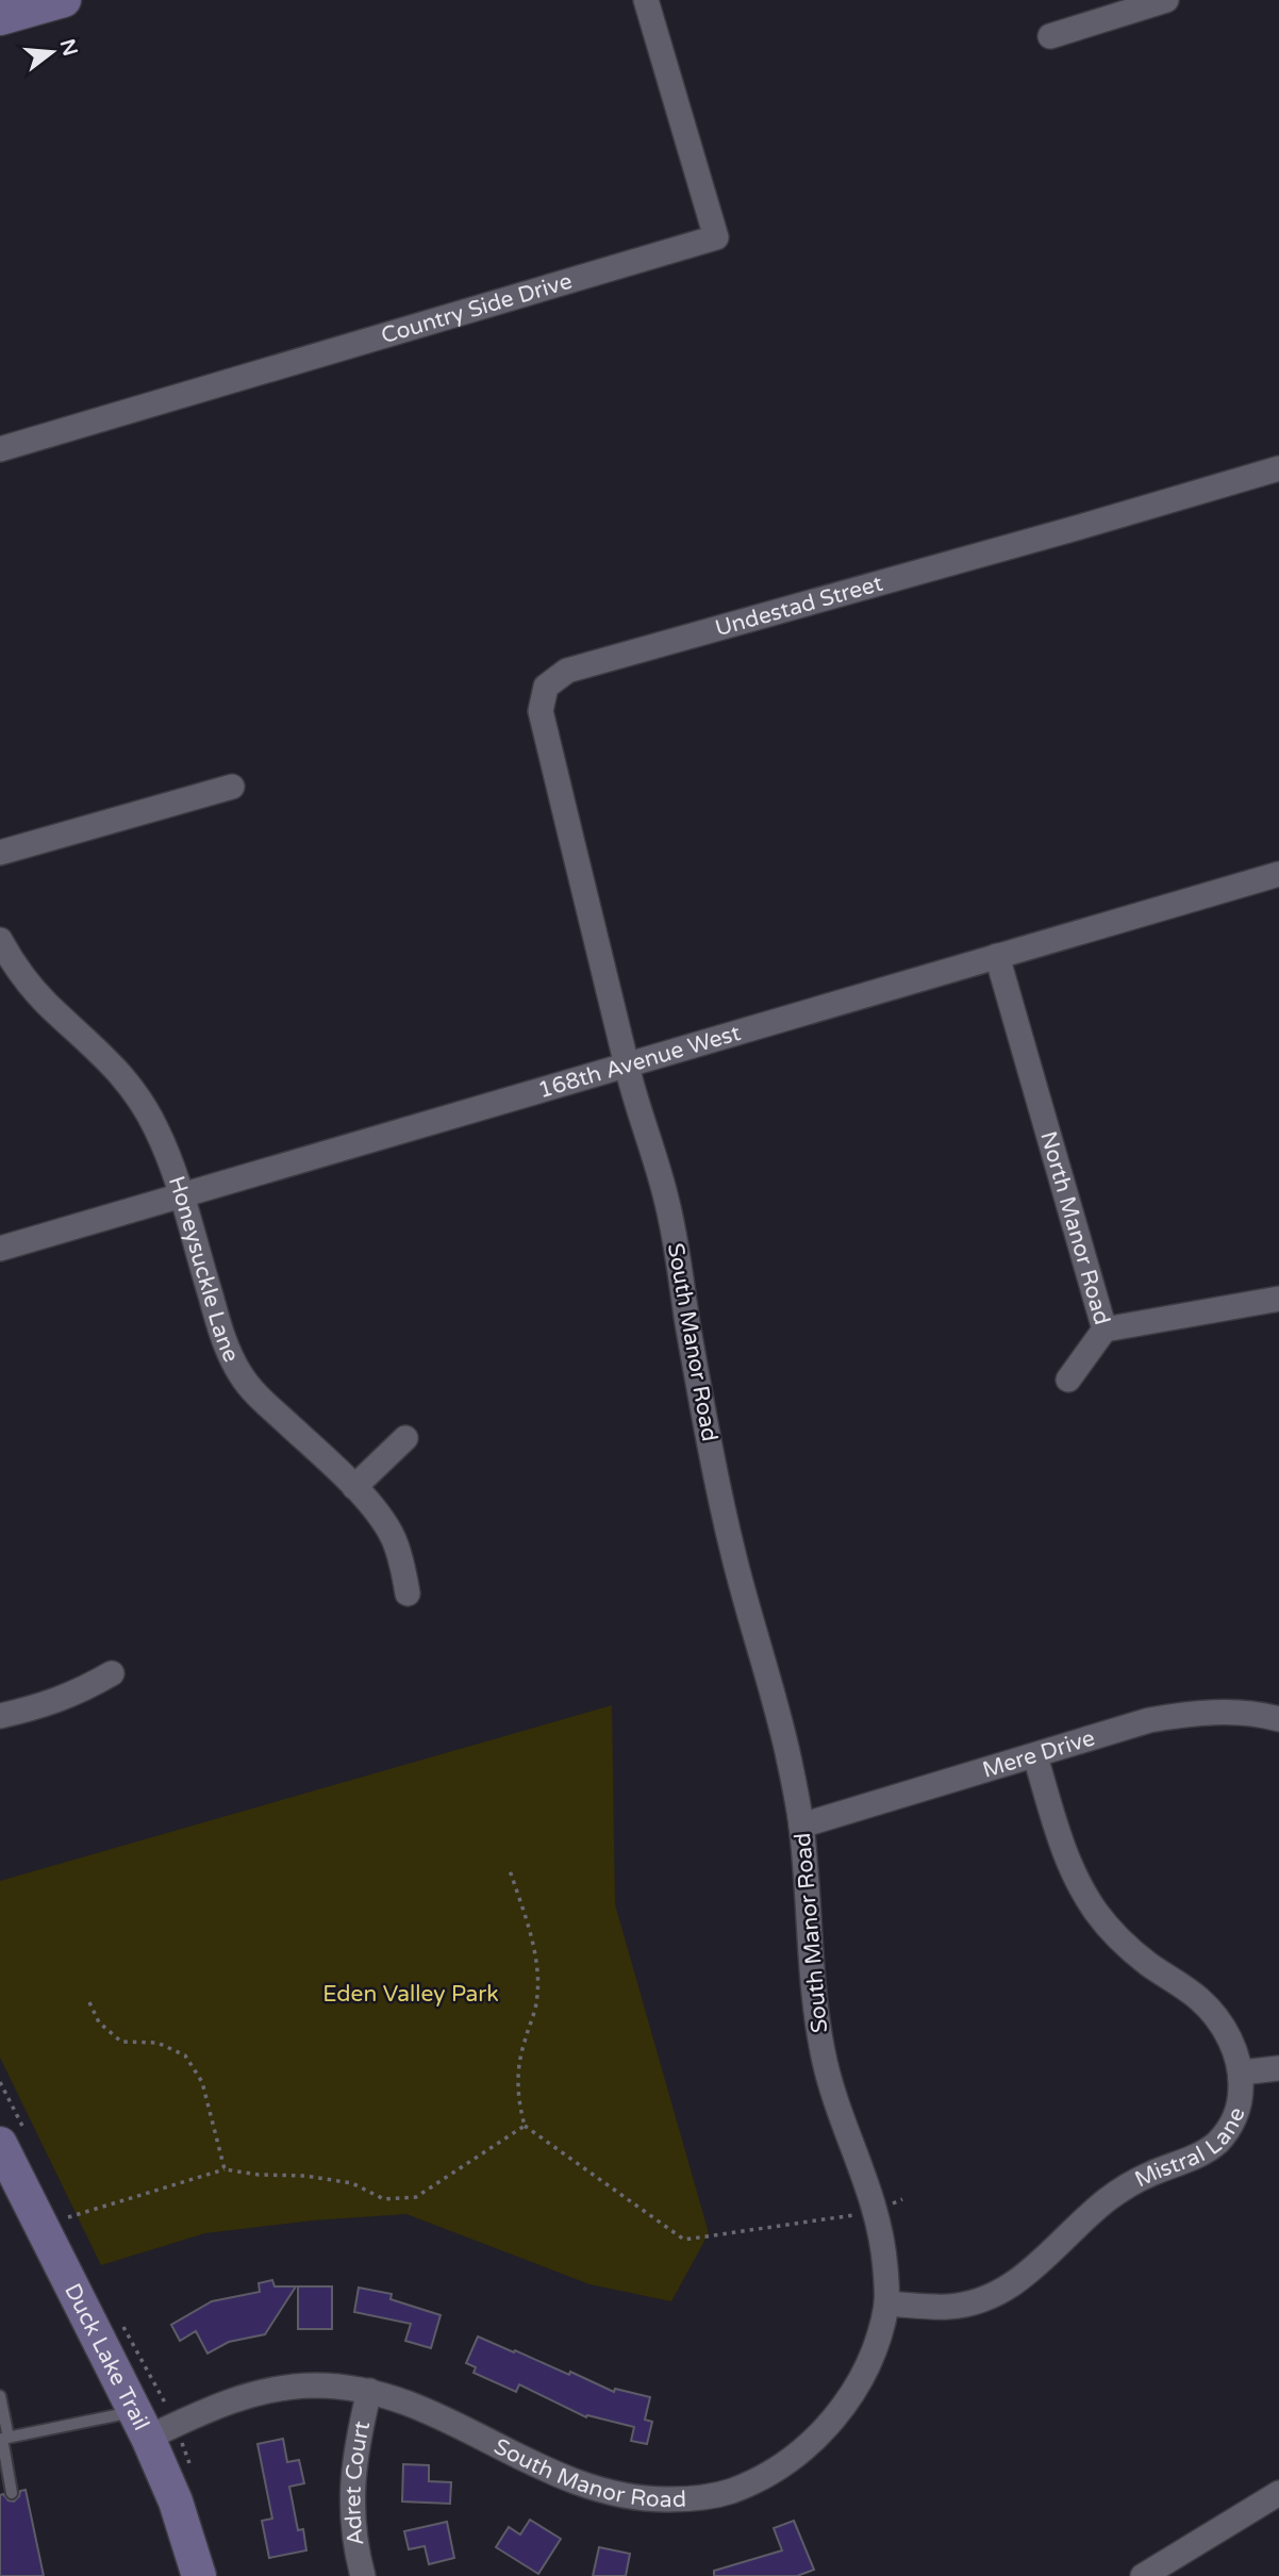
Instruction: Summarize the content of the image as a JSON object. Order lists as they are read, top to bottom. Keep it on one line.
{"streets":{"street":["Country Side Drive","Undestad Street","168th Avenue West","North Manor Road","Honeysuckle Lane","South Manor Road","Mere Drive","Mistral Lane","Duck Lake Trail","Adret Court"]},"crossings":[["Undestad Street","South Manor Road"],["168th Avenue West","North Manor Road"],["168th Avenue West","Honeysuckle Lane"],["168th Avenue West","South Manor Road"],["South Manor Road","Mere Drive"],["South Manor Road","Mistral Lane"],["South Manor Road","Duck Lake Trail"],["South Manor Road","Adret Court"],["Mere Drive","Mistral Lane"]],"parks":["Eden Valley Park"],"north":"right"}
